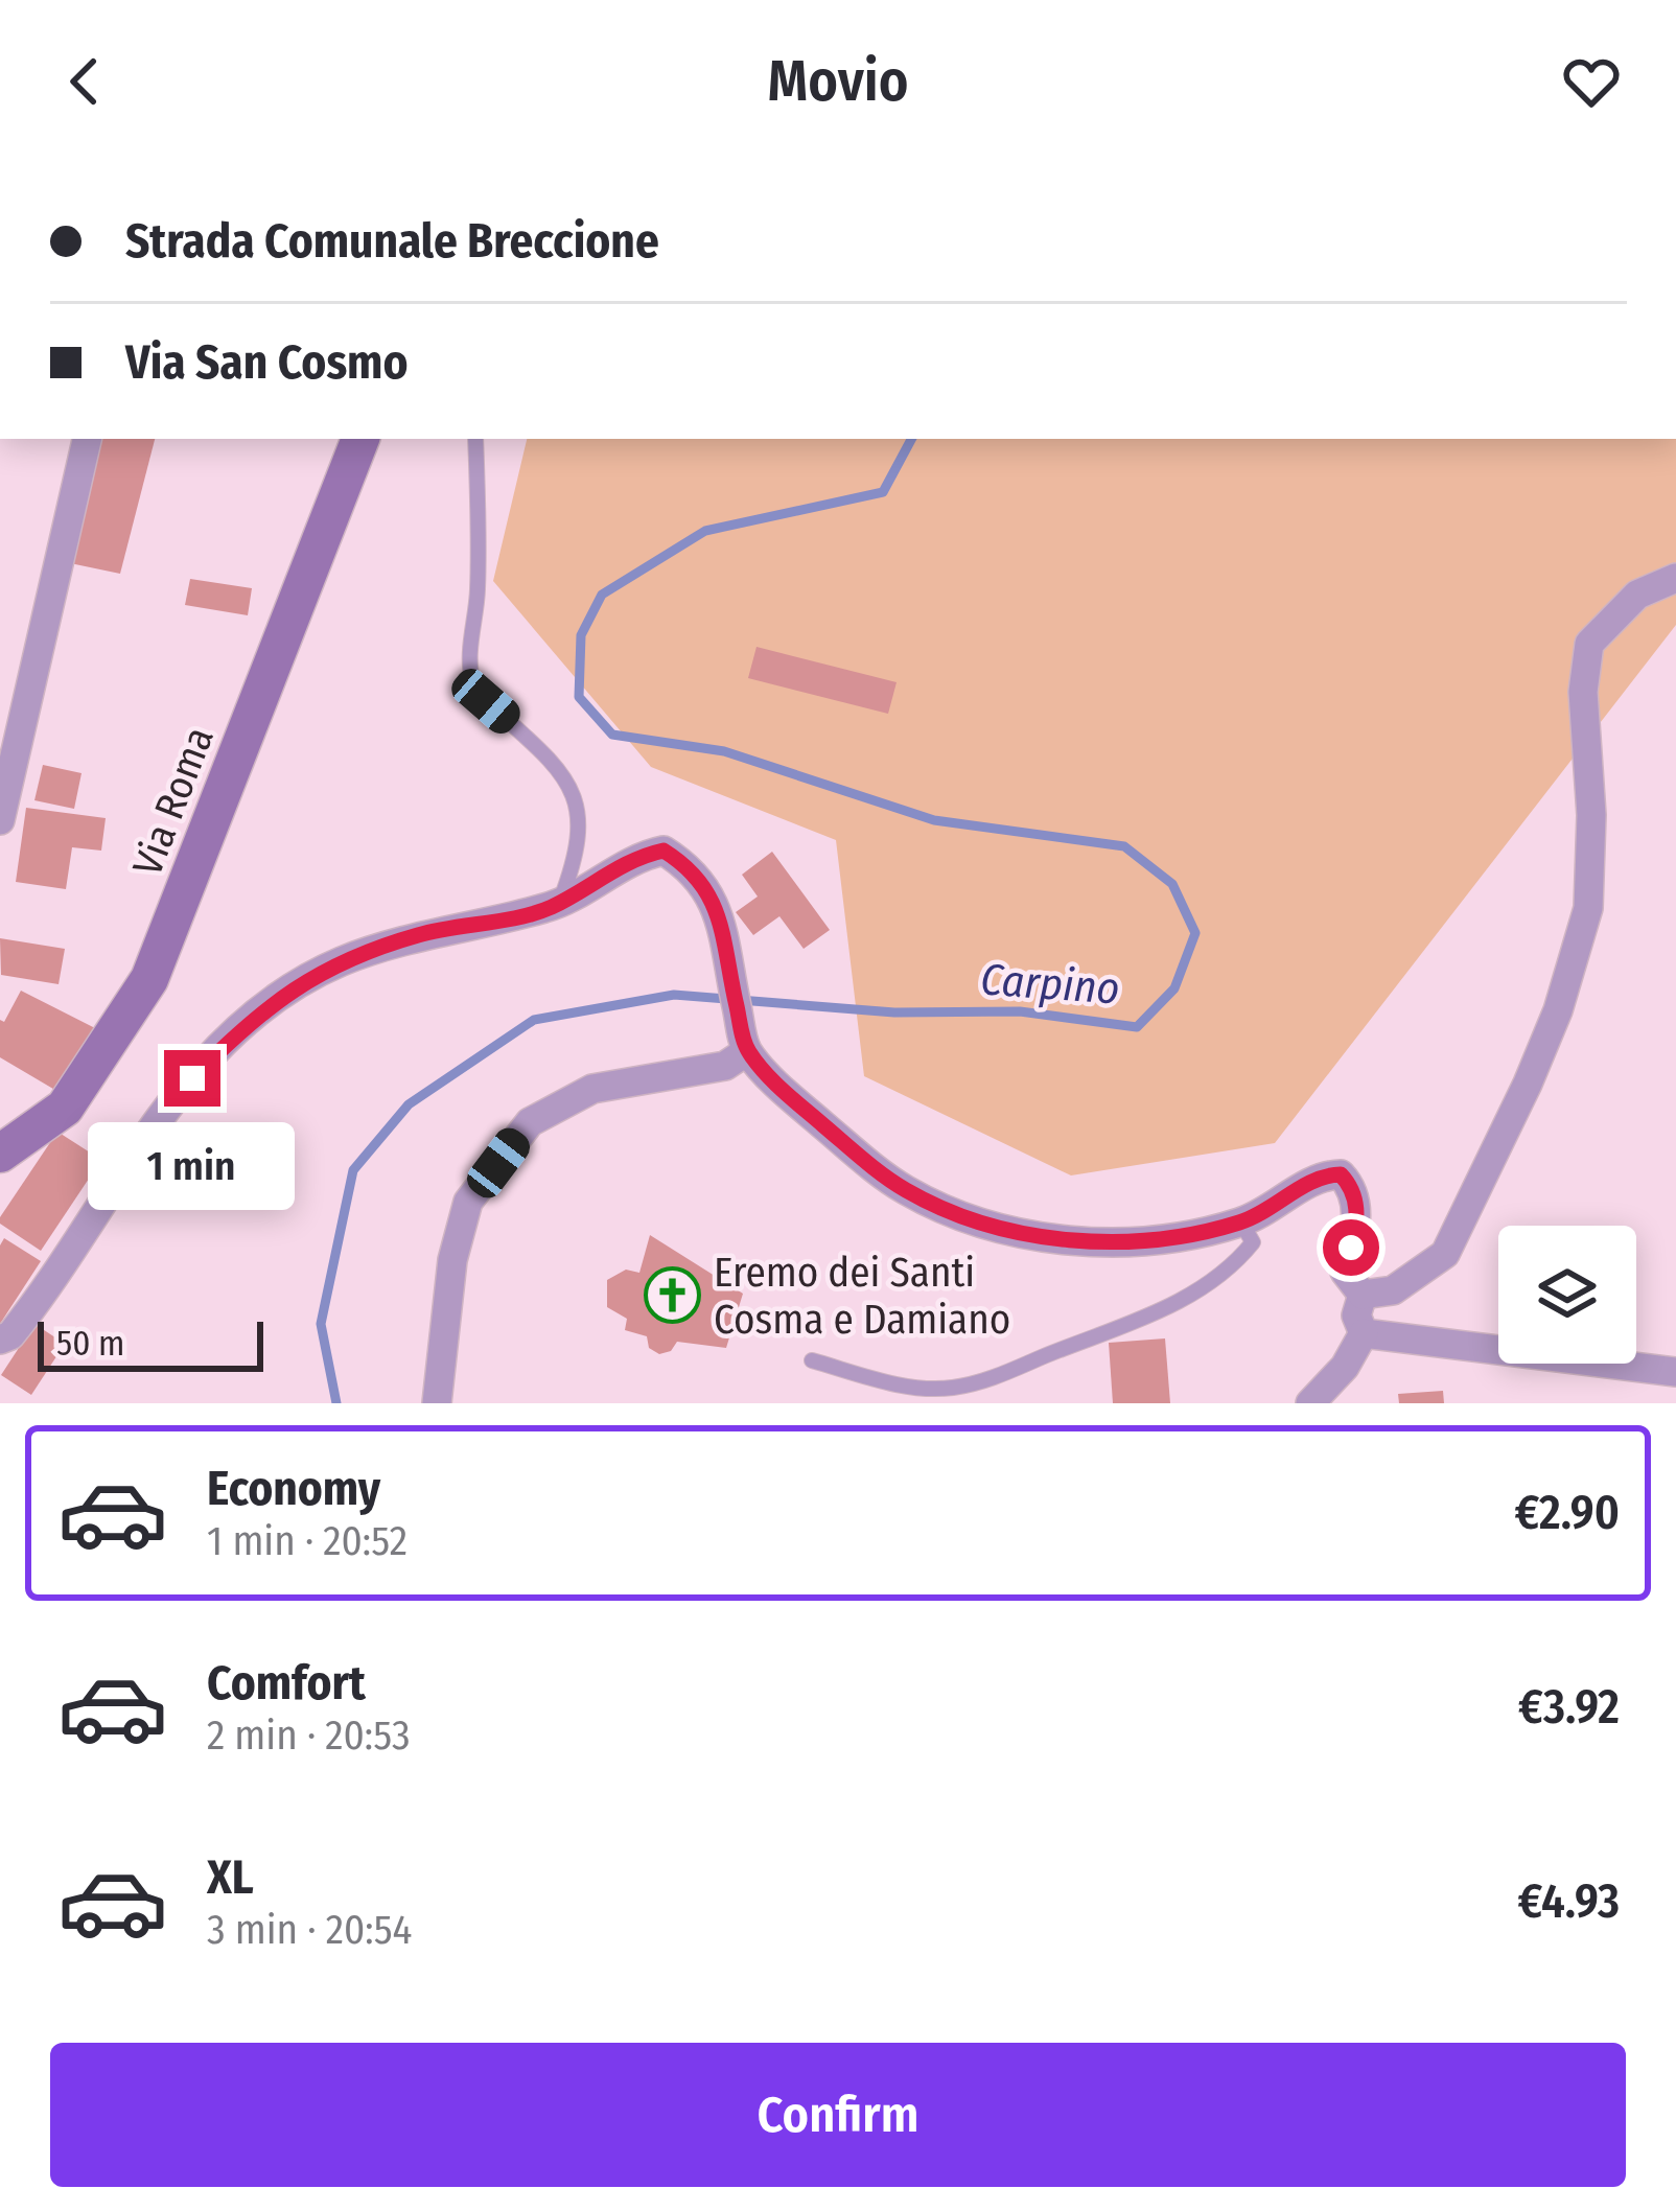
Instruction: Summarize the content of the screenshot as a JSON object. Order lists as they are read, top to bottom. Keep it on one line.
{"streets":{"main road":["Via Roma"]},"water":["Carpino"],"places":{"church":["Eremo dei Santi Cosma e Damiano"]},"scale_bar":"50 m","page":{"header":"Movio","banner":["Strada Comunale Breccione","Via San Cosmo"],"bubble":"1 min","scale":"50 m","list":[{"name":"Economy","note":"1 min · 20:52","value":"€2.90"},{"name":"Comfort","note":"2 min · 20:53","value":"€3.92"},{"name":"XL","note":"3 min · 20:54","value":"€4.93"}],"buttons":"Confirm"}}
